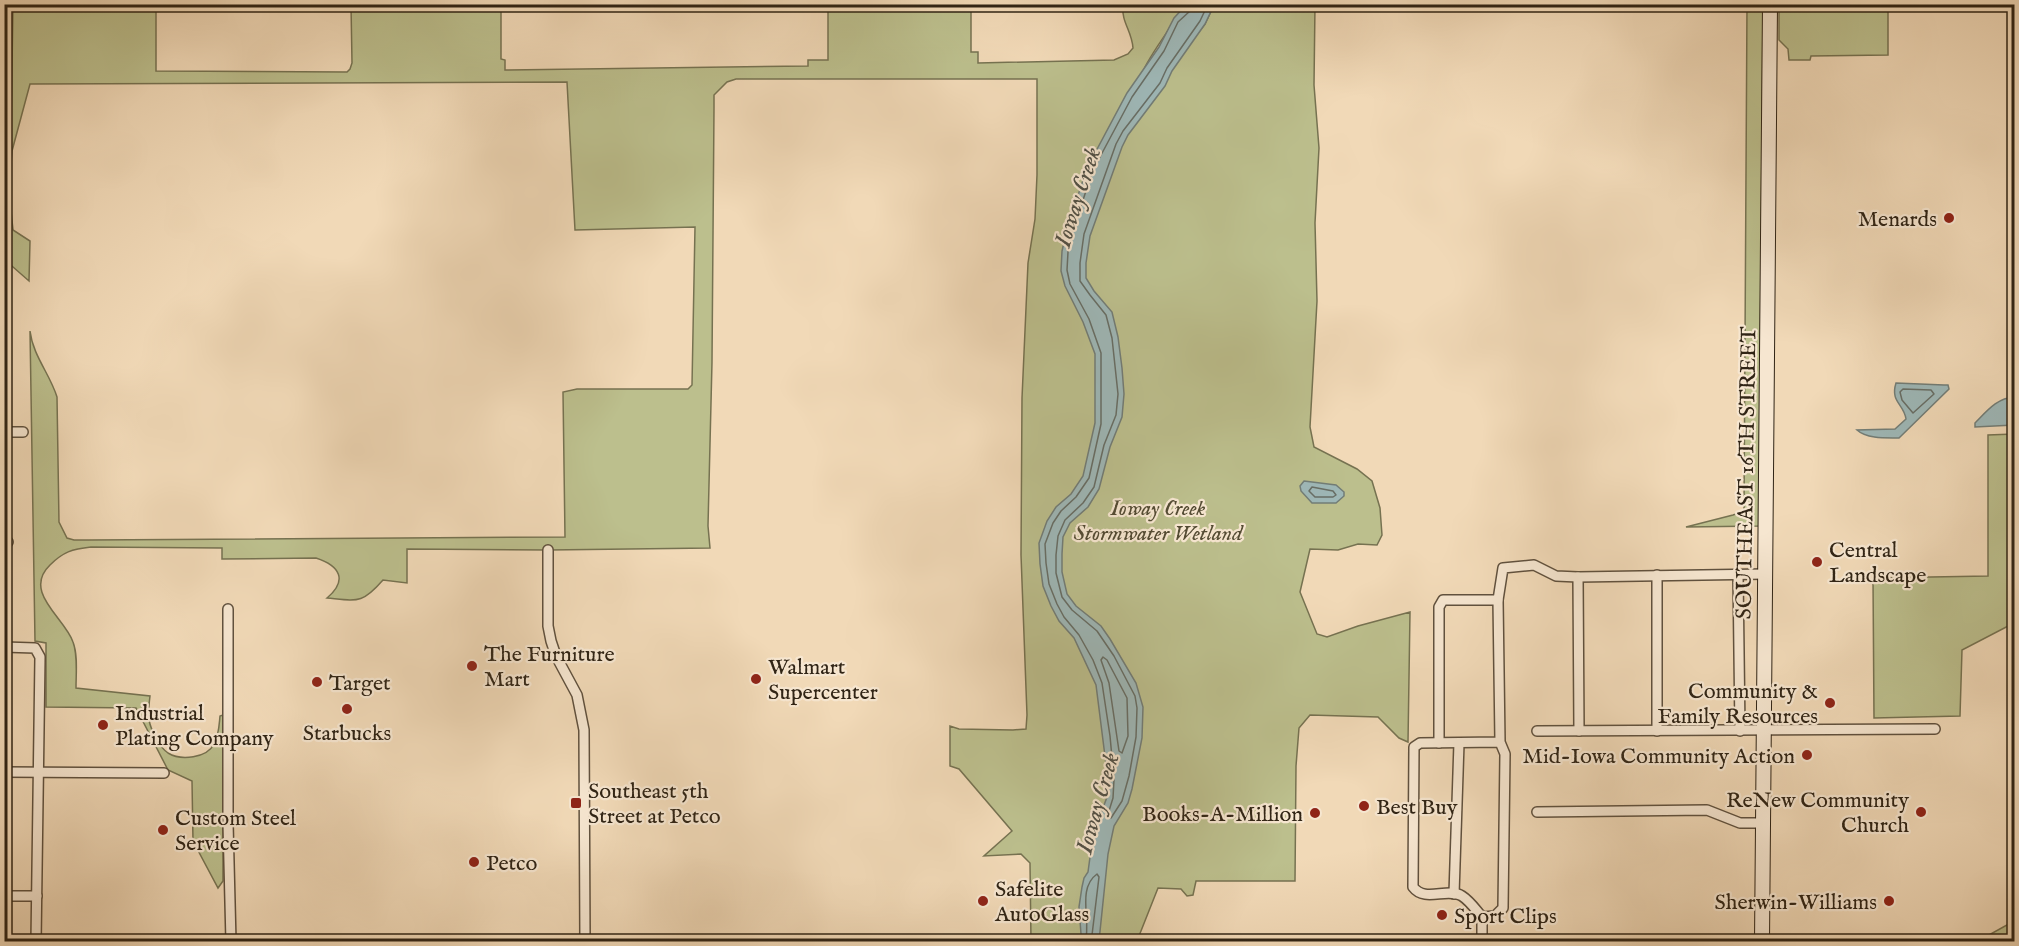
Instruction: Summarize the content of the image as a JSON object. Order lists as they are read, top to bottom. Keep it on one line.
{"streets":{"main road":["SOUTHEAST 16TH STREET"]},"water":["Ioway Creek"],"parks":["Ioway Creek Stormwater Wetland"],"places":{"other":["Menards","Central Landscape","The Furniture Mart","Walmart Supercenter","Target","Community & Family Resources","Starbucks","Industrial Plating Company","Mid-Iowa Community Action","Best Buy","ReNew Community Church","Books-A-Million","Custom Steel Service","Petco","Safelite AutoGlass","Sherwin-Williams","Sport Clips"],"transit":["Southeast 5th Street at Petco"]}}
